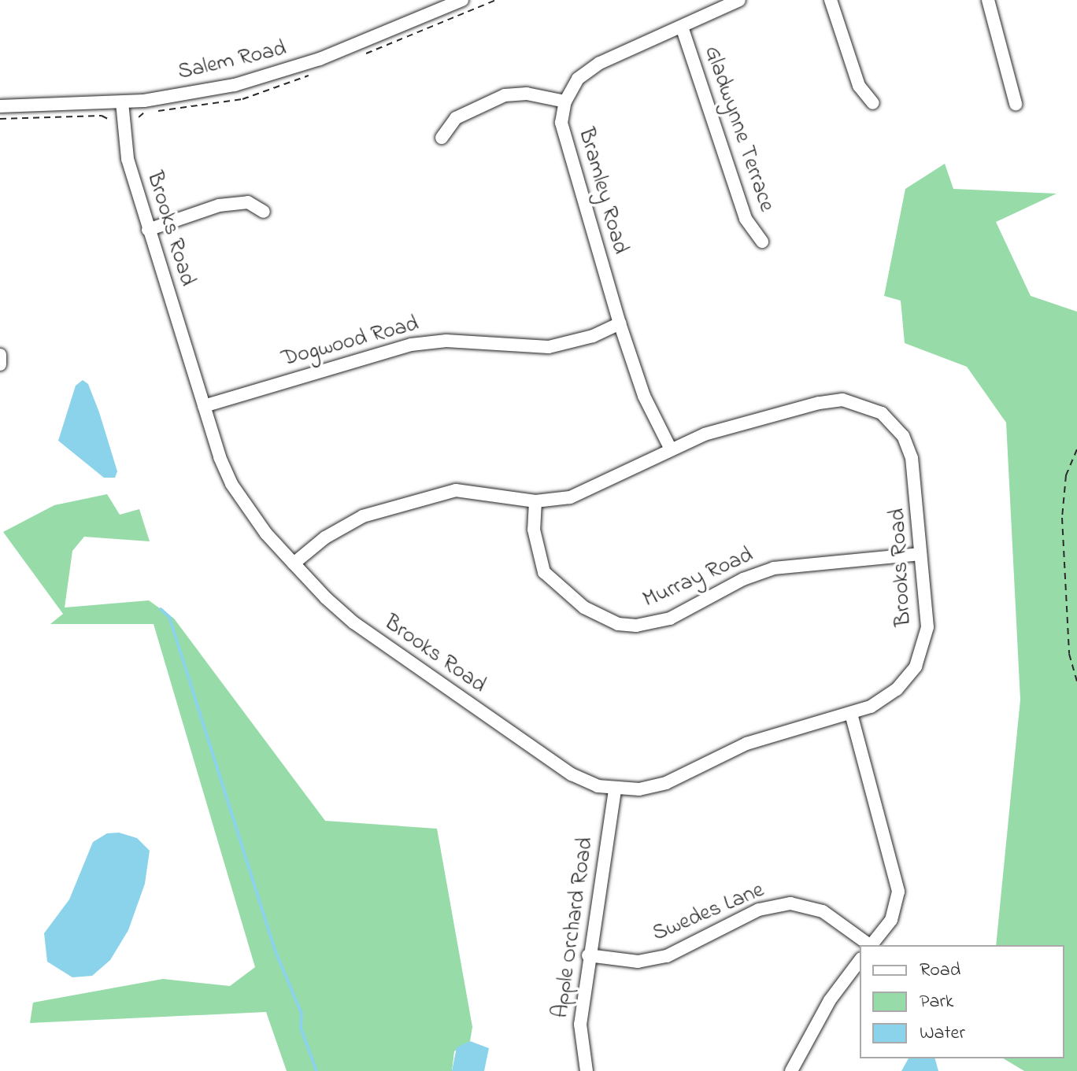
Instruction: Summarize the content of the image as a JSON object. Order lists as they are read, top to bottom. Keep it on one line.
{"streets":{"street":["Salem Road","Gladwynne Terrace","Bramley Road","Brooks Road","Dogwood Road","Murray Road","Swedes Lane","Apple Orchard Road"]},"crossings":[["Salem Road","Brooks Road"],["Gladwynne Terrace","Bramley Road"],["Bramley Road","Brooks Road"],["Bramley Road","Dogwood Road"],["Brooks Road","Dogwood Road"],["Brooks Road","Murray Road"],["Brooks Road","Apple Orchard Road"],["Swedes Lane","Apple Orchard Road"]],"legend":["Road","Park","Water"]}
